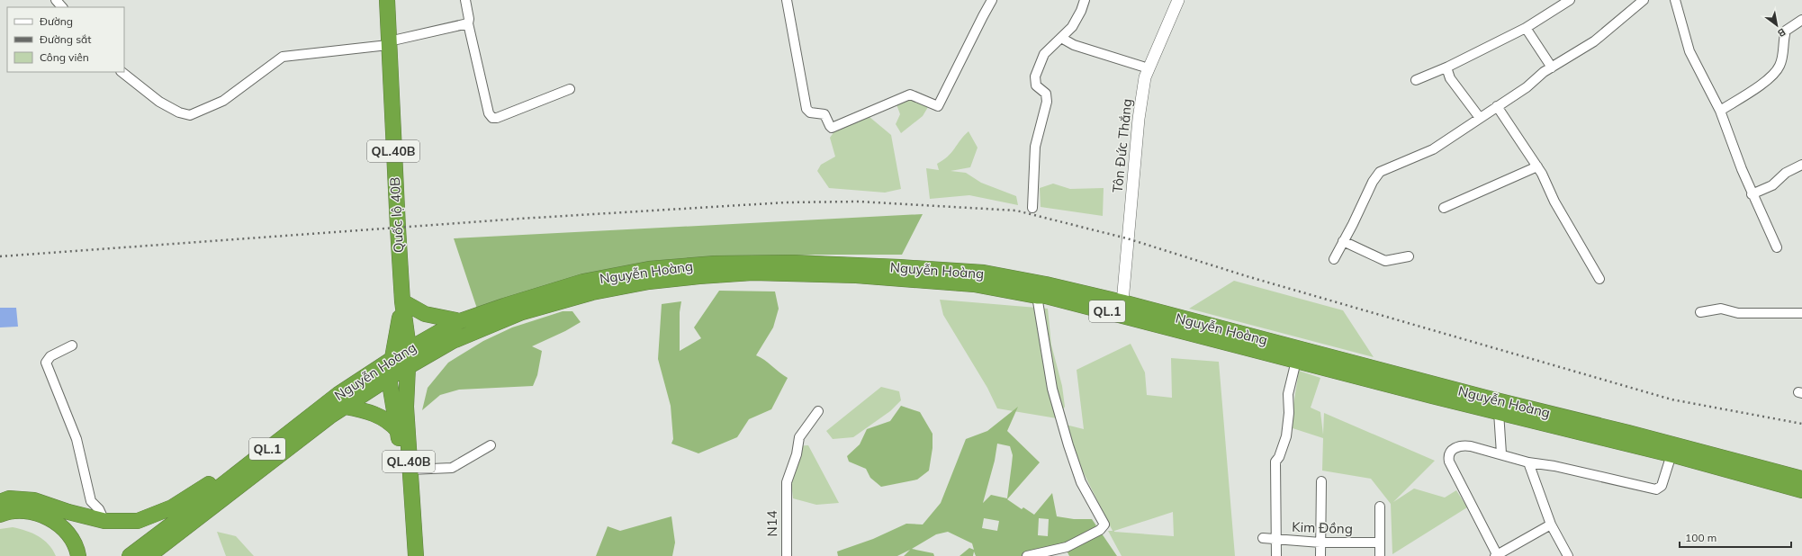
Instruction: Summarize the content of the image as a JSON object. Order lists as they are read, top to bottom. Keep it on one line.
{"streets":{"highway":["QL.40B","Quốc lộ 40B","Nguyễn Hoàng","QL.1"],"street":["Tôn Đức Thắng","N14","Kim Đồng"]},"crossings":[["Tôn Đức Thắng","Nguyễn Hoàng"],["QL.40B","Quốc lộ 40B"],["QL.40B","Nguyễn Hoàng"]],"legend":["Đường","Đường sắt","Công viên"],"scale_bar":"100 m","north":"bottom right"}
